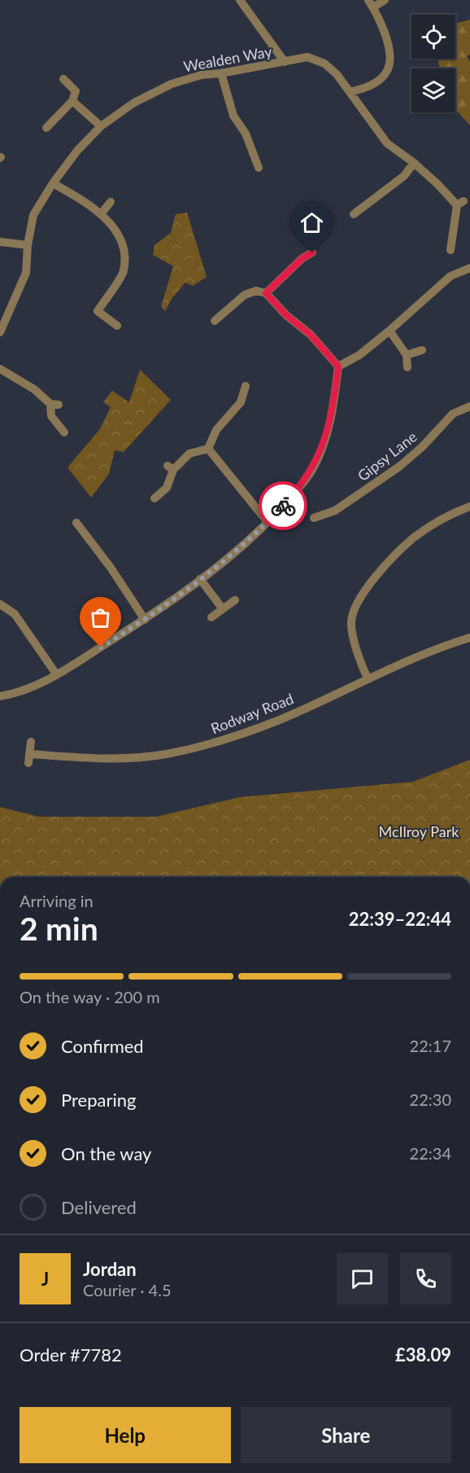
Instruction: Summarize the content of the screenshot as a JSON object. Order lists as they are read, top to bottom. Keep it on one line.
{"streets":{"street":["Wealden Way","Gipsy Lane","Rodway Road"]},"parks":["McIlroy Park"],"page":{"heading":["2 min","Arriving in","22:39–22:44"],"panel":["Jordan","Courier · 4.5","Order #7782","£38.09"],"bar":"On the way · 200 m","list":[["Confirmed","22:17"],["Preparing","22:30"],["On the way","22:34"],"Delivered"],"round":"J","buttons":["Help","Share"]}}
